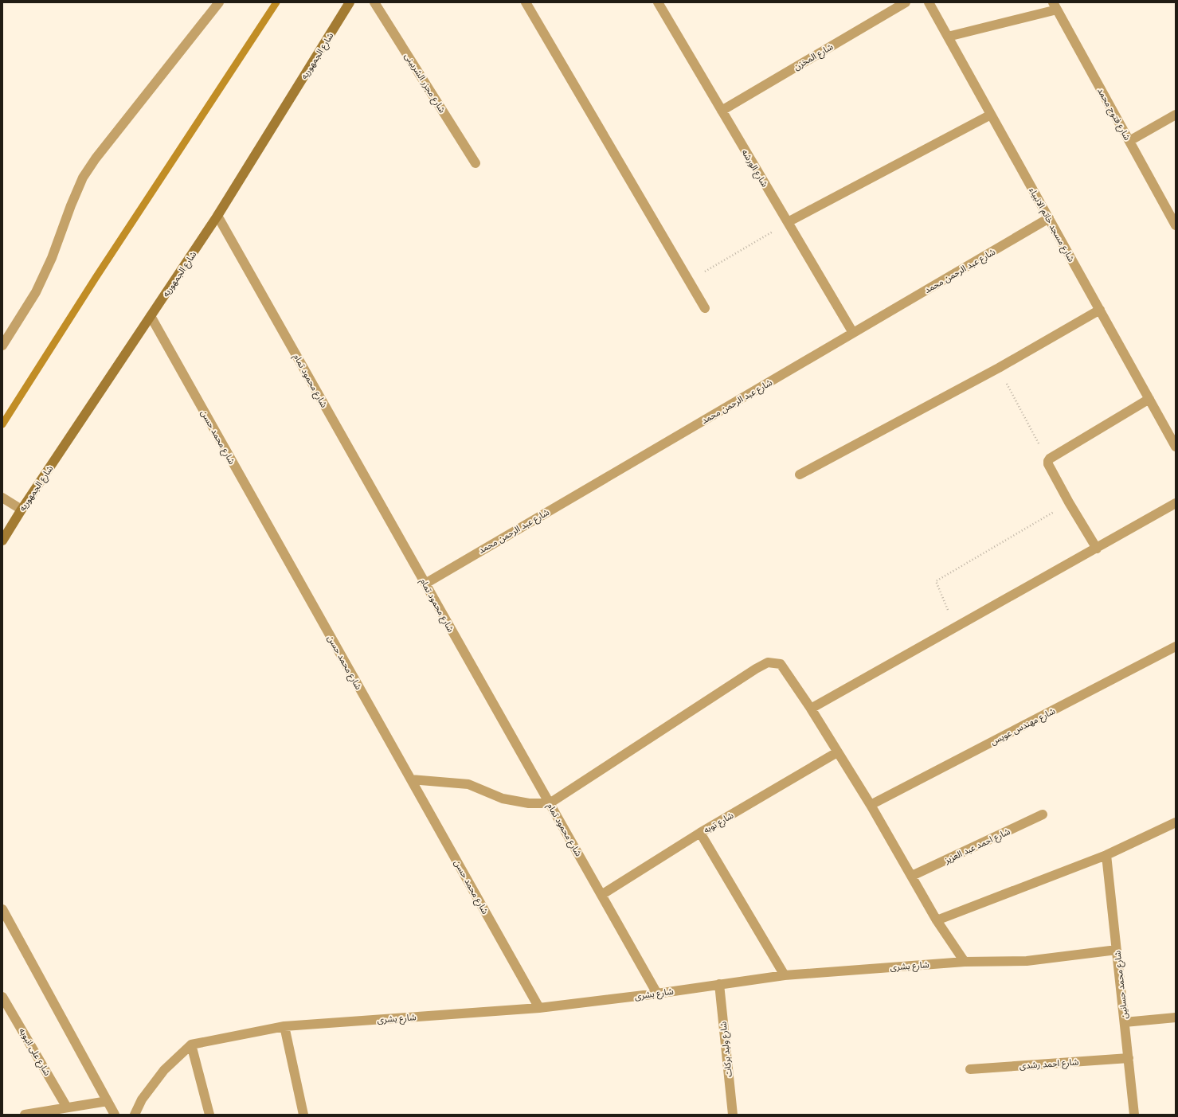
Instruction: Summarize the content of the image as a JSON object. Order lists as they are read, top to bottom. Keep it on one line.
{"streets":{"street":["شارع الجمهوريه","شارع المخزن","شارع مجزر الشربينى","شارع فتوح محمد","شارع الورشه","شارع مسجد خاتم الانبياء","شارع عبد الرحمن محمد","شارع محمود تمام","شارع محمد حسن","شارع مهندس عويس","شارع توبه","شارع احمد عبد العزيز","شارع بشرى","شارع محمد حسانين","شارع وليد بركات","شارع على انبوبه","شارع احمد رشدى"]},"crossings":[["شارع الجمهوريه","شارع محمود تمام"],["شارع الجمهوريه","شارع محمد حسن"],["شارع المخزن","شارع الورشه"],["شارع الورشه","شارع عبد الرحمن محمد"],["شارع مسجد خاتم الانبياء","شارع عبد الرحمن محمد"],["شارع عبد الرحمن محمد","شارع محمود تمام"],["شارع محمود تمام","شارع توبه"],["شارع محمود تمام","شارع بشرى"],["شارع محمد حسن","شارع بشرى"],["شارع بشرى","شارع محمد حسانين"],["شارع بشرى","شارع وليد بركات"],["شارع محمد حسانين","شارع احمد رشدى"]]}
